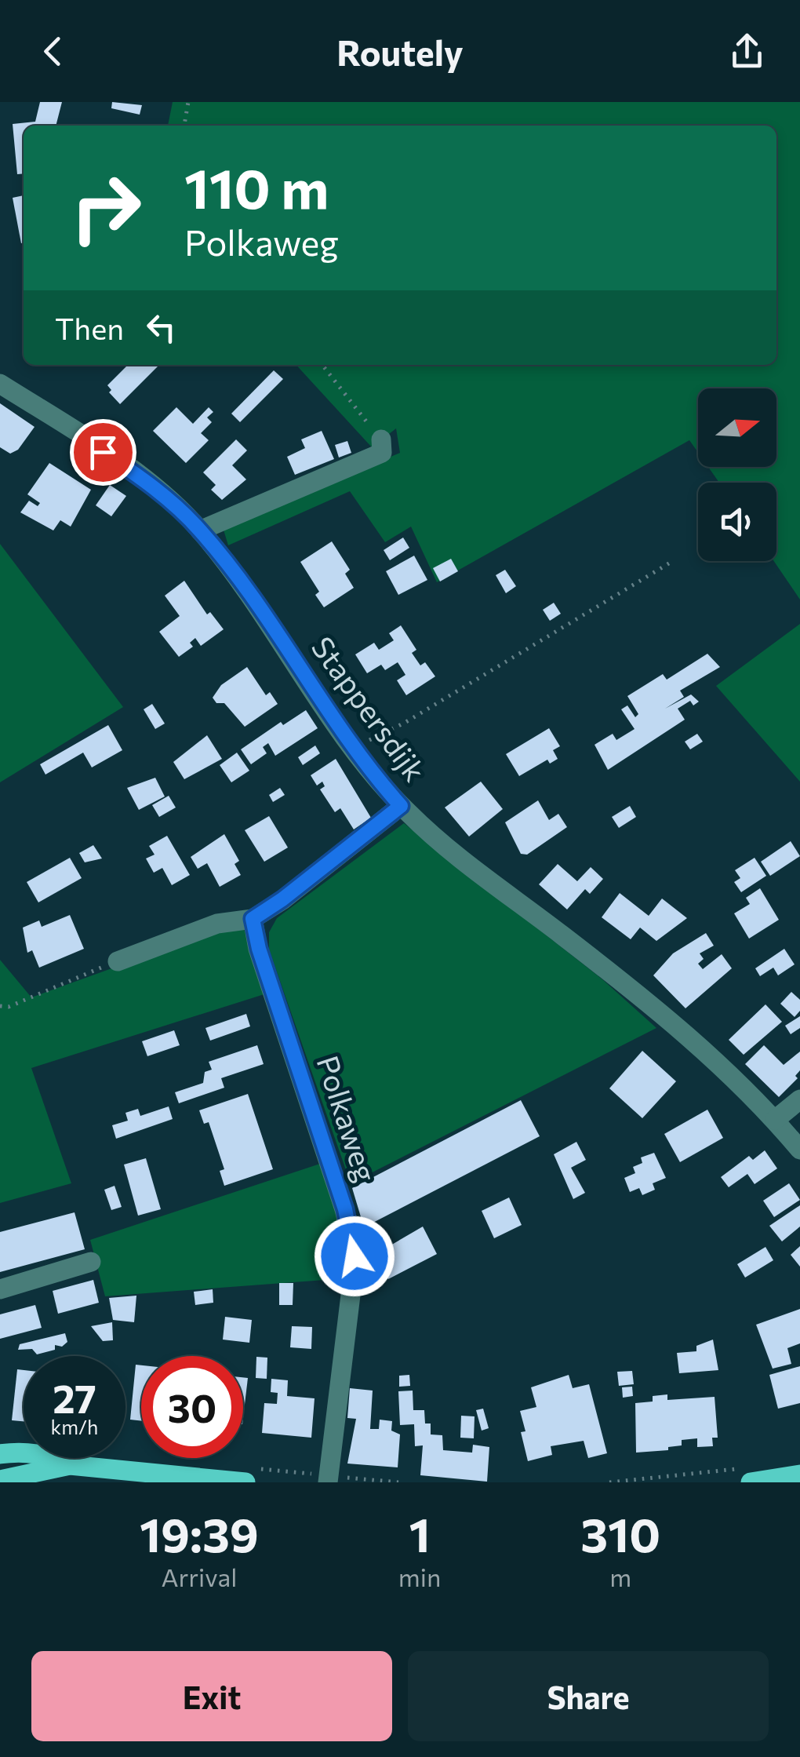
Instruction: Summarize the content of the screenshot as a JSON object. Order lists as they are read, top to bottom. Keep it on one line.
{"streets":{"street":["Stappersdijk","Polkaweg"]},"north":"right","page":{"header":"Routely","turn":["110 m","Polkaweg"],"then":"Then","speed":"27 km/h","limit":"30","eta":["19:39","Arrival","1","min","310","m"],"buttons":["Exit","Share"]}}
